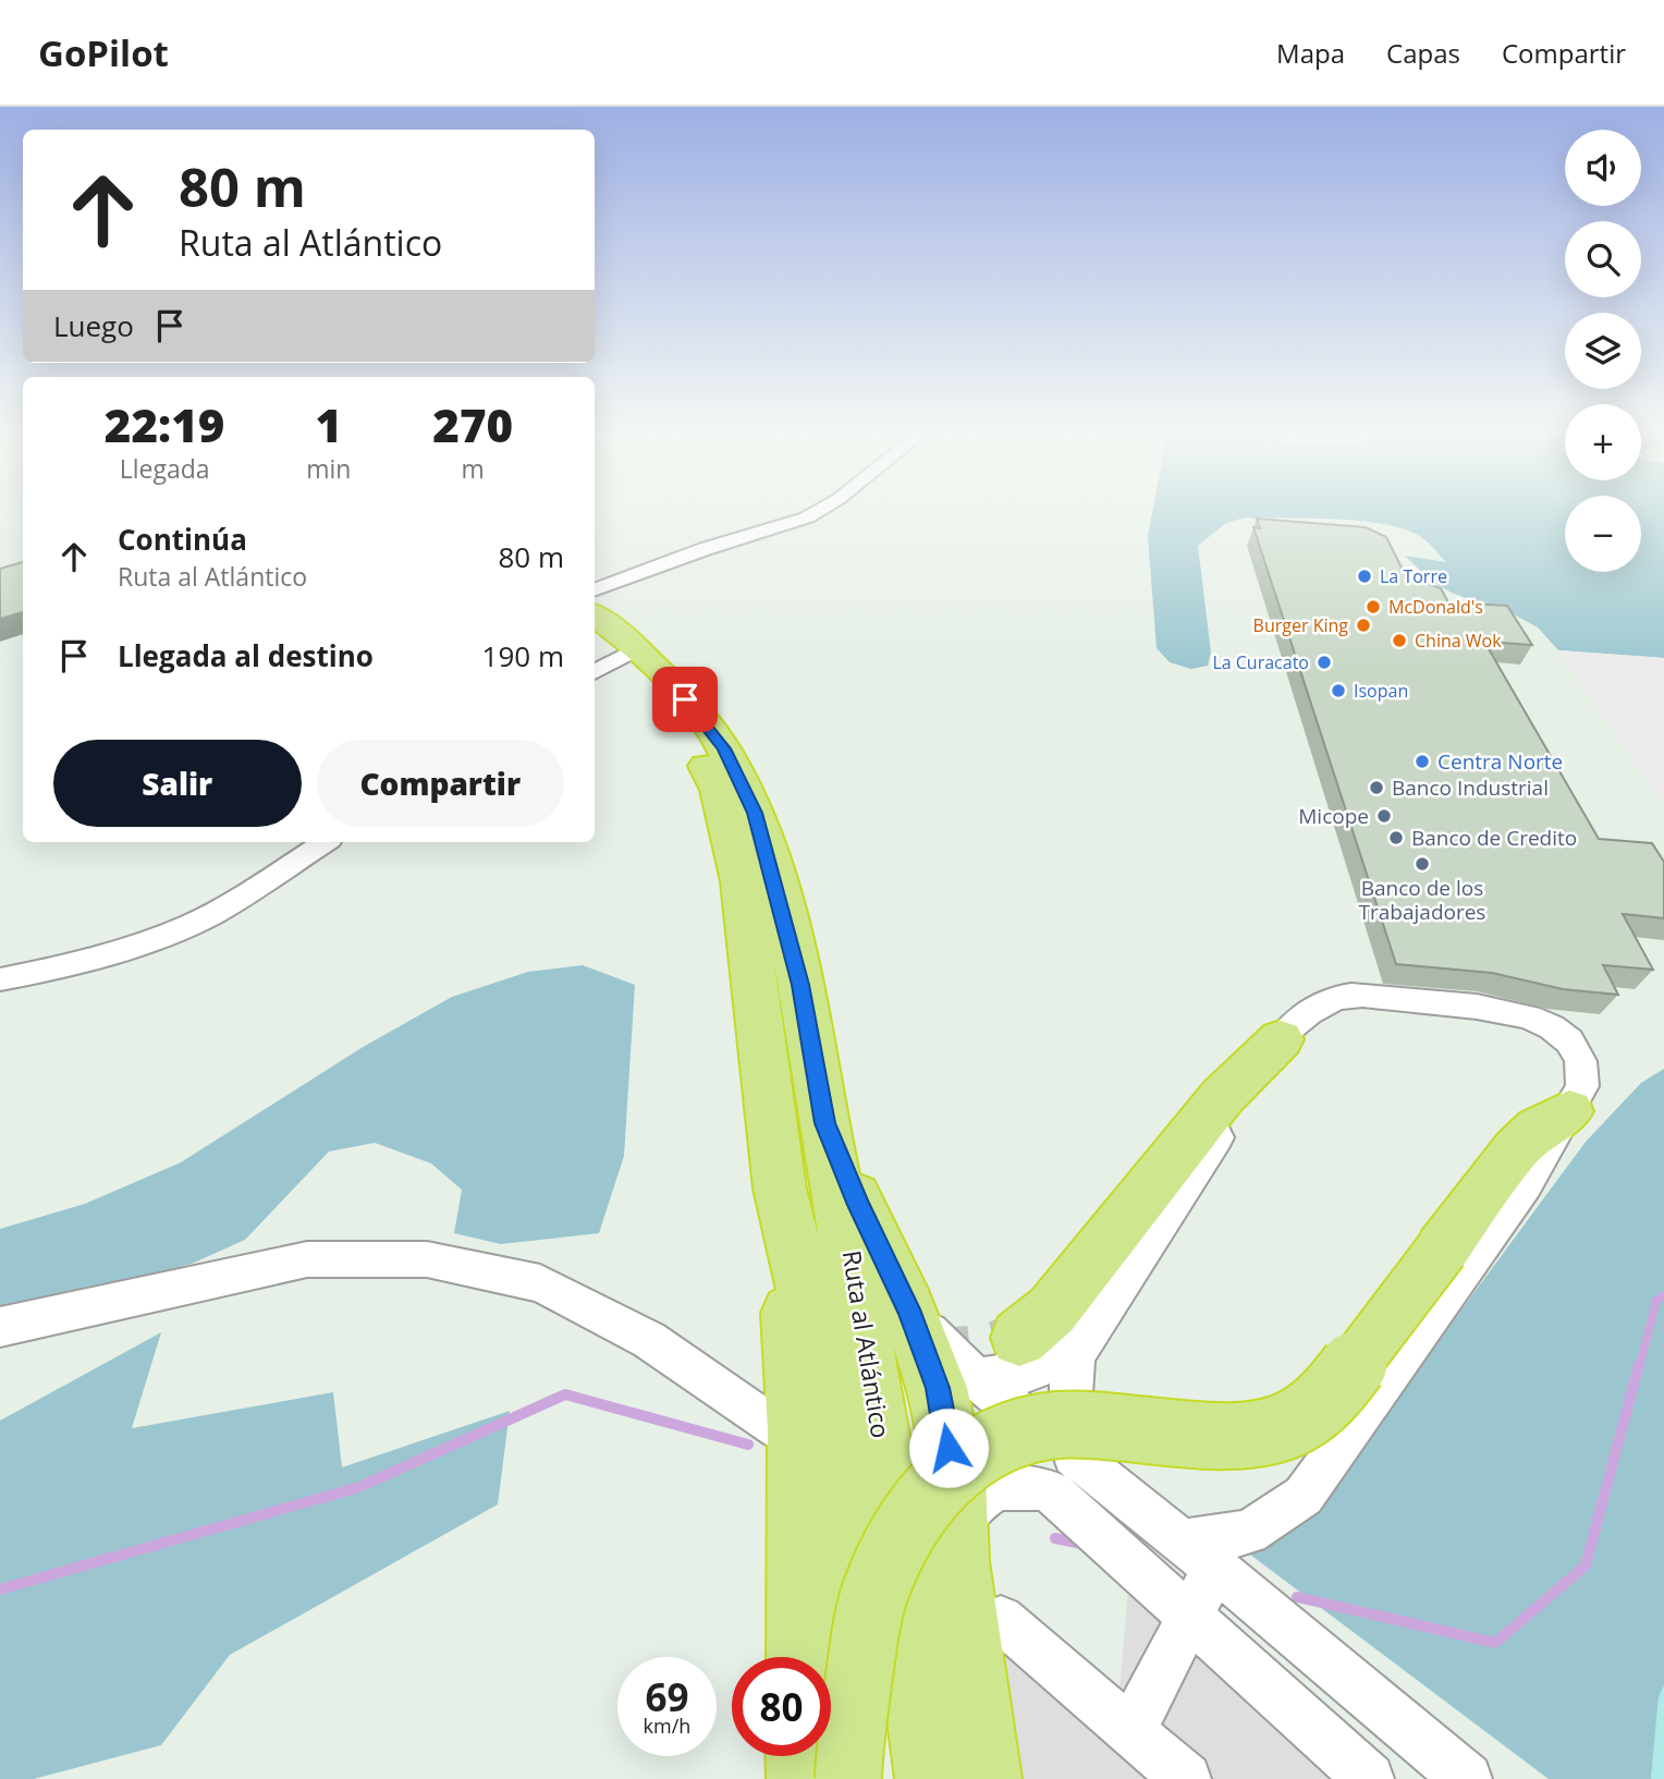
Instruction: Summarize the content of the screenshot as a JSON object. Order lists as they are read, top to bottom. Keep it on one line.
{"streets":{"highway":["Ruta al Atlántico"]},"places":["La Torre","McDonald's","Burger King","China Wok","La Curacato","Isopan","Centra Norte","Banco Industrial","Micope","Banco de Credito","Banco de los Trabajadores"],"page":{"header":"GoPilot","nav":["Mapa","Capas","Compartir"],"map_buttons":["+","−"],"turn":["80 m","Ruta al Atlántico"],"then":"Luego","eta":["22:19","Llegada","1","min","270","m"],"list":[{"name":"Continúa","note":"Ruta al Atlántico","value":"80 m"},{"name":"Llegada al destino","value":"190 m"}],"buttons":["Salir","Compartir"],"speed":"69 km/h","limit":"80"}}
